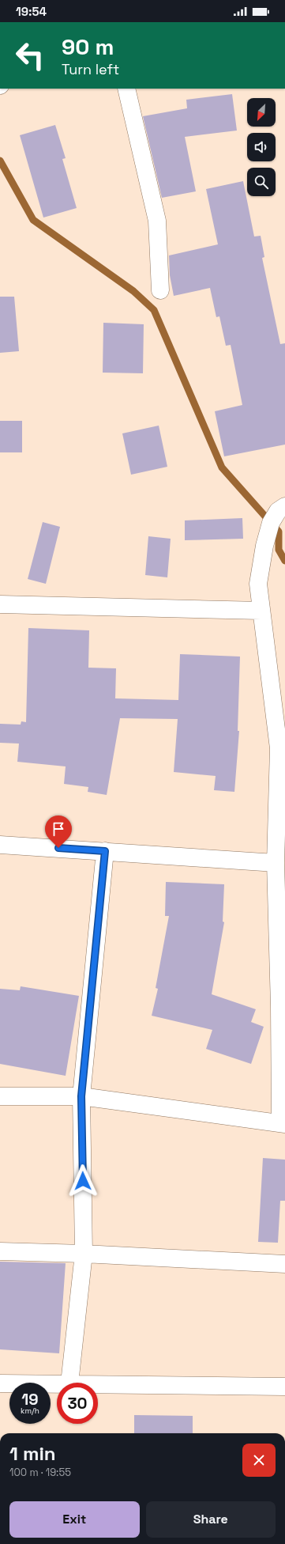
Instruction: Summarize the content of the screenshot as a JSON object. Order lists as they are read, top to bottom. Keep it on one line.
{"north":"bottom left","page":{"status":"19:54","turn":["90 m","Turn left"],"speed":"19 km/h","limit":"30","heading":["1 min","100 m · 19:55"],"buttons":["Exit","Share"]}}
